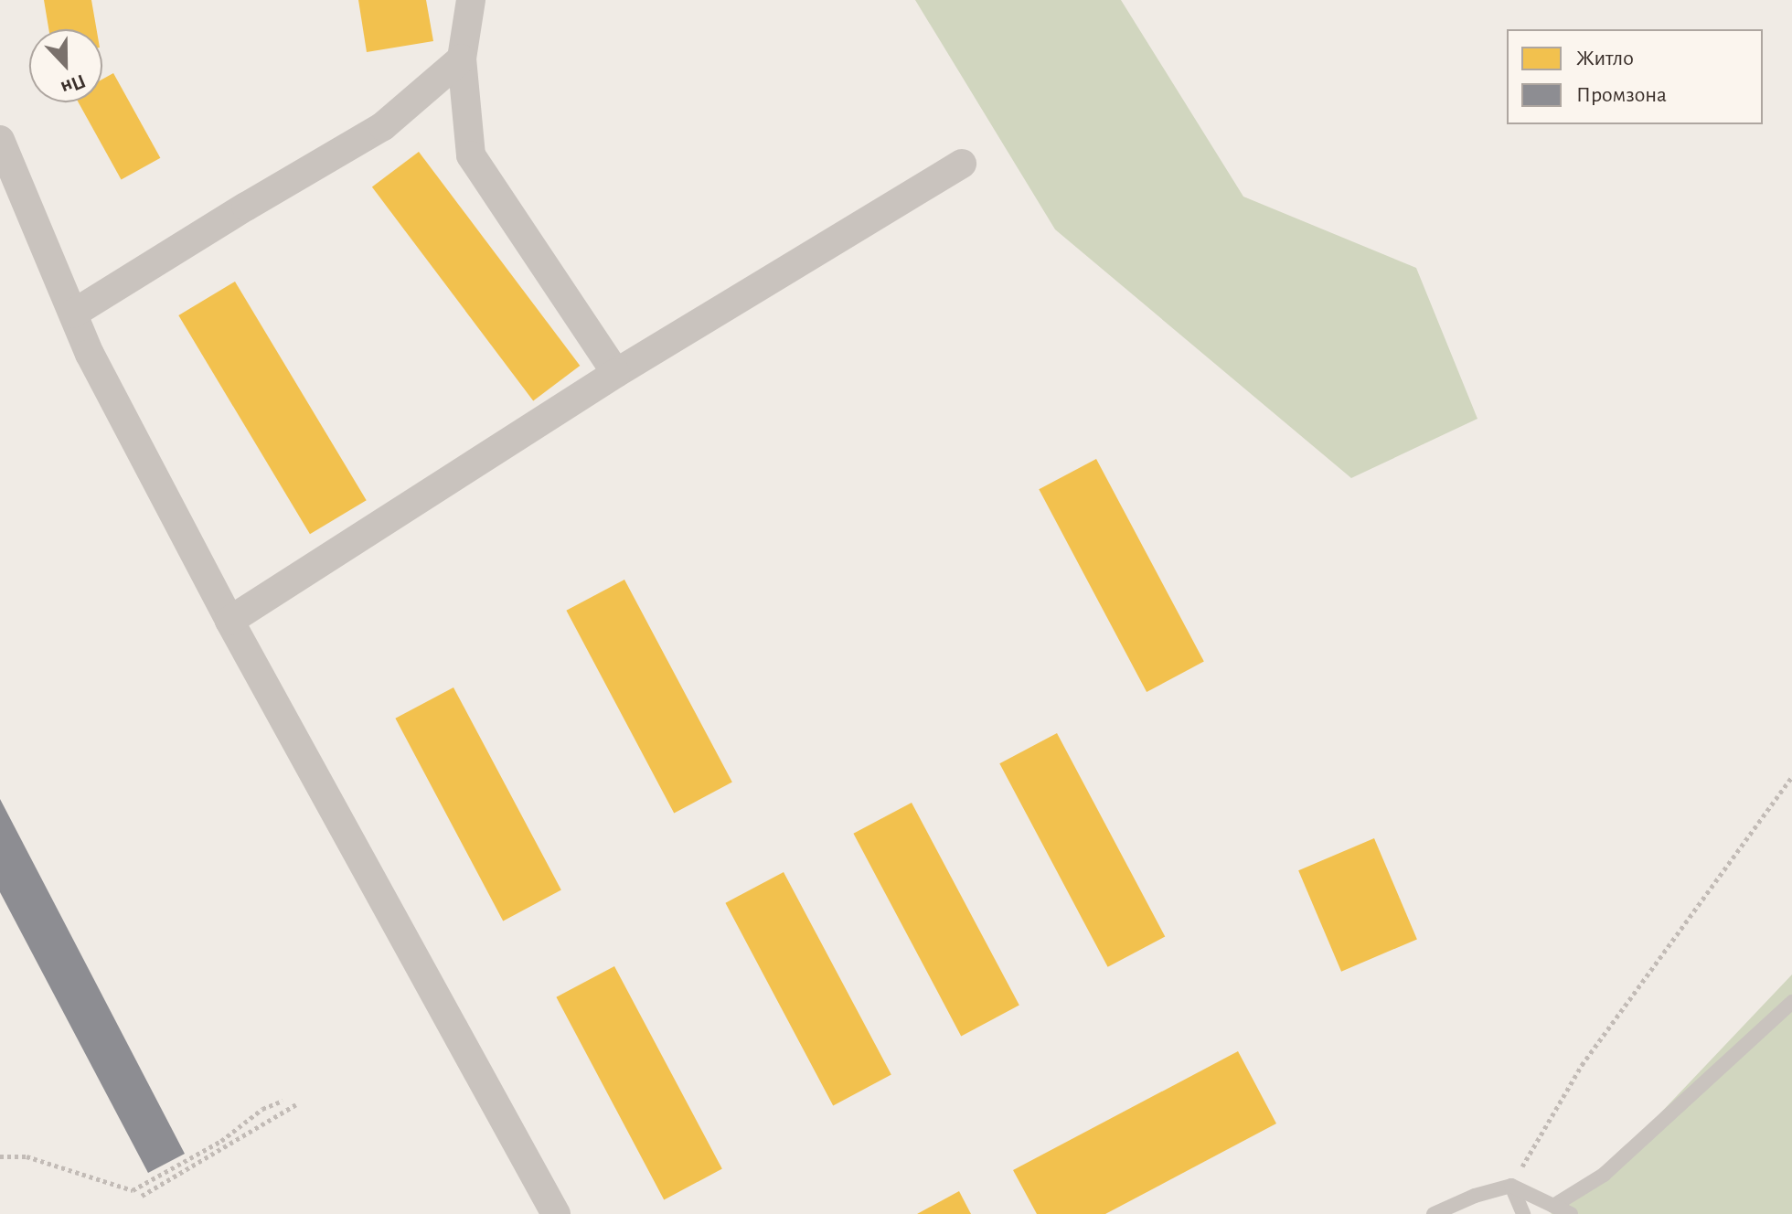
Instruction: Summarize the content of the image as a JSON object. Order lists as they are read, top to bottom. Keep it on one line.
{"legend":["Житло","Промзона"],"north":"bottom"}
